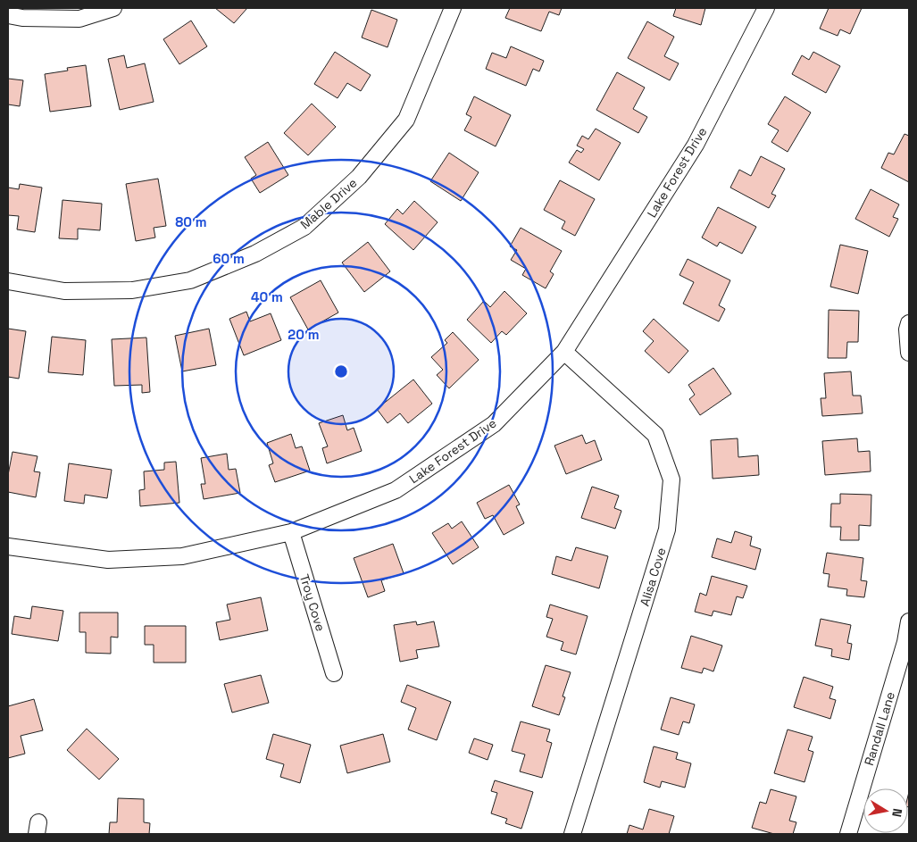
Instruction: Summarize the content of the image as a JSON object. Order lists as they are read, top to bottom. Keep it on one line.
{"streets":{"street":["Lake Forest Drive","Mable Drive","Alisa Cove","Troy Cove","Randall Lane"]},"crossings":[["Lake Forest Drive","Alisa Cove"],["Lake Forest Drive","Troy Cove"]],"north":"right","rings":["80 m","60 m","40 m","20 m"]}
